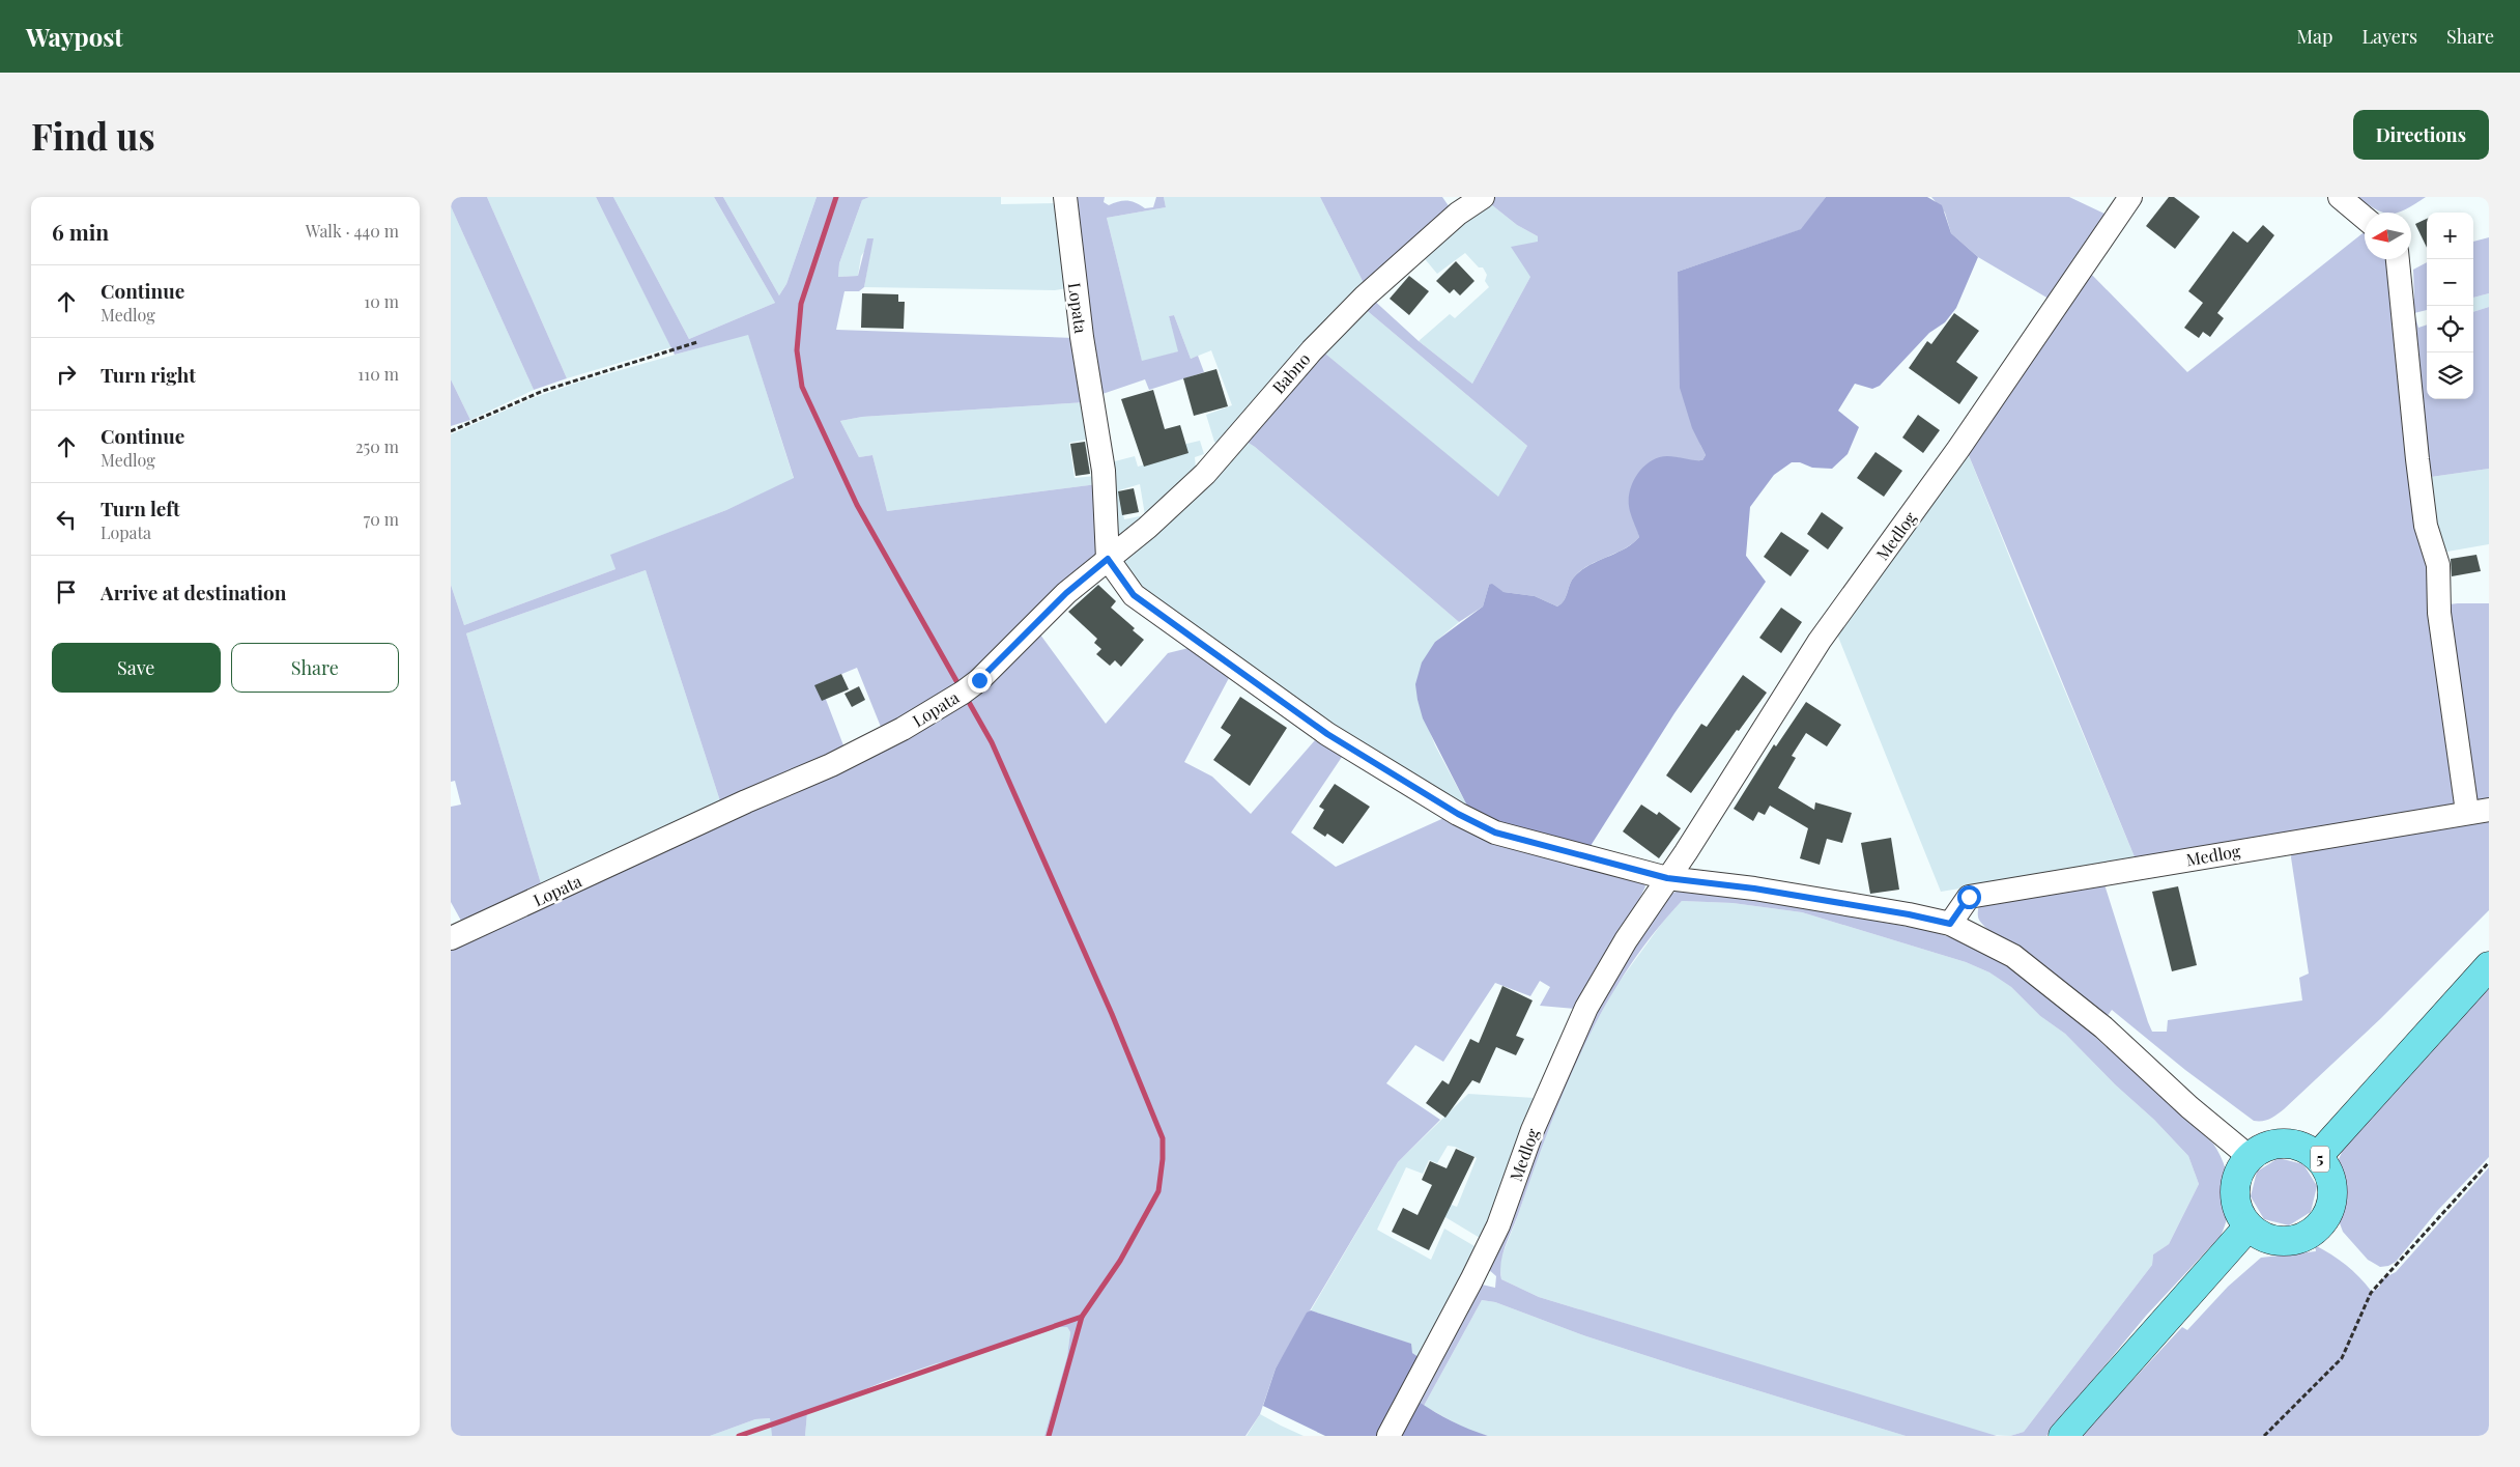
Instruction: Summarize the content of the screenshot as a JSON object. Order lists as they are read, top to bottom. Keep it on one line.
{"streets":{"main road":["5"],"street":["Lopata","Babno","Medlog"]},"crossings":[["Lopata","Babno"]],"north":"left","page":{"header":"Waypost","nav":["Map","Layers","Share"],"buttons":["Directions",["Save","Share"]],"title":"Find us","heading":["6 min","Walk · 440 m"],"map_buttons":["+","−"],"list":[["Continue","Medlog","10 m"],["Turn right","110 m"],["Continue","Medlog","250 m"],["Turn left","Lopata","70 m"],"Arrive at destination"]}}
